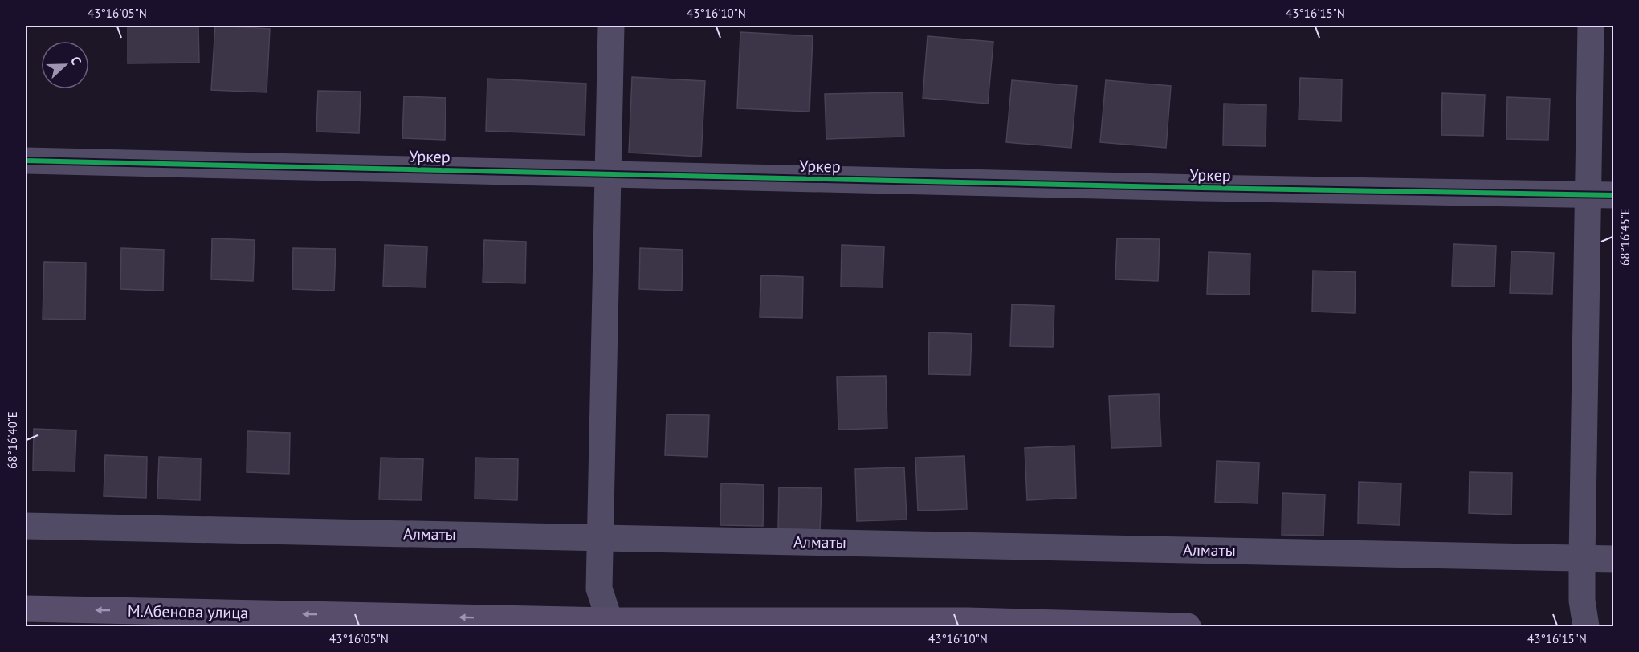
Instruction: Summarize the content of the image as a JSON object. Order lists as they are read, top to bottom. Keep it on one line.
{"streets":{"main road":["М.Абенова улица"],"street":["Уркер","Алматы"]},"one_way":["М.Абенова улица"],"north":"right","coordinates":["43°16'05\"N","43°16'10\"N","43°16'15\"N","68°16'45\"E","68°16'40\"E"]}
